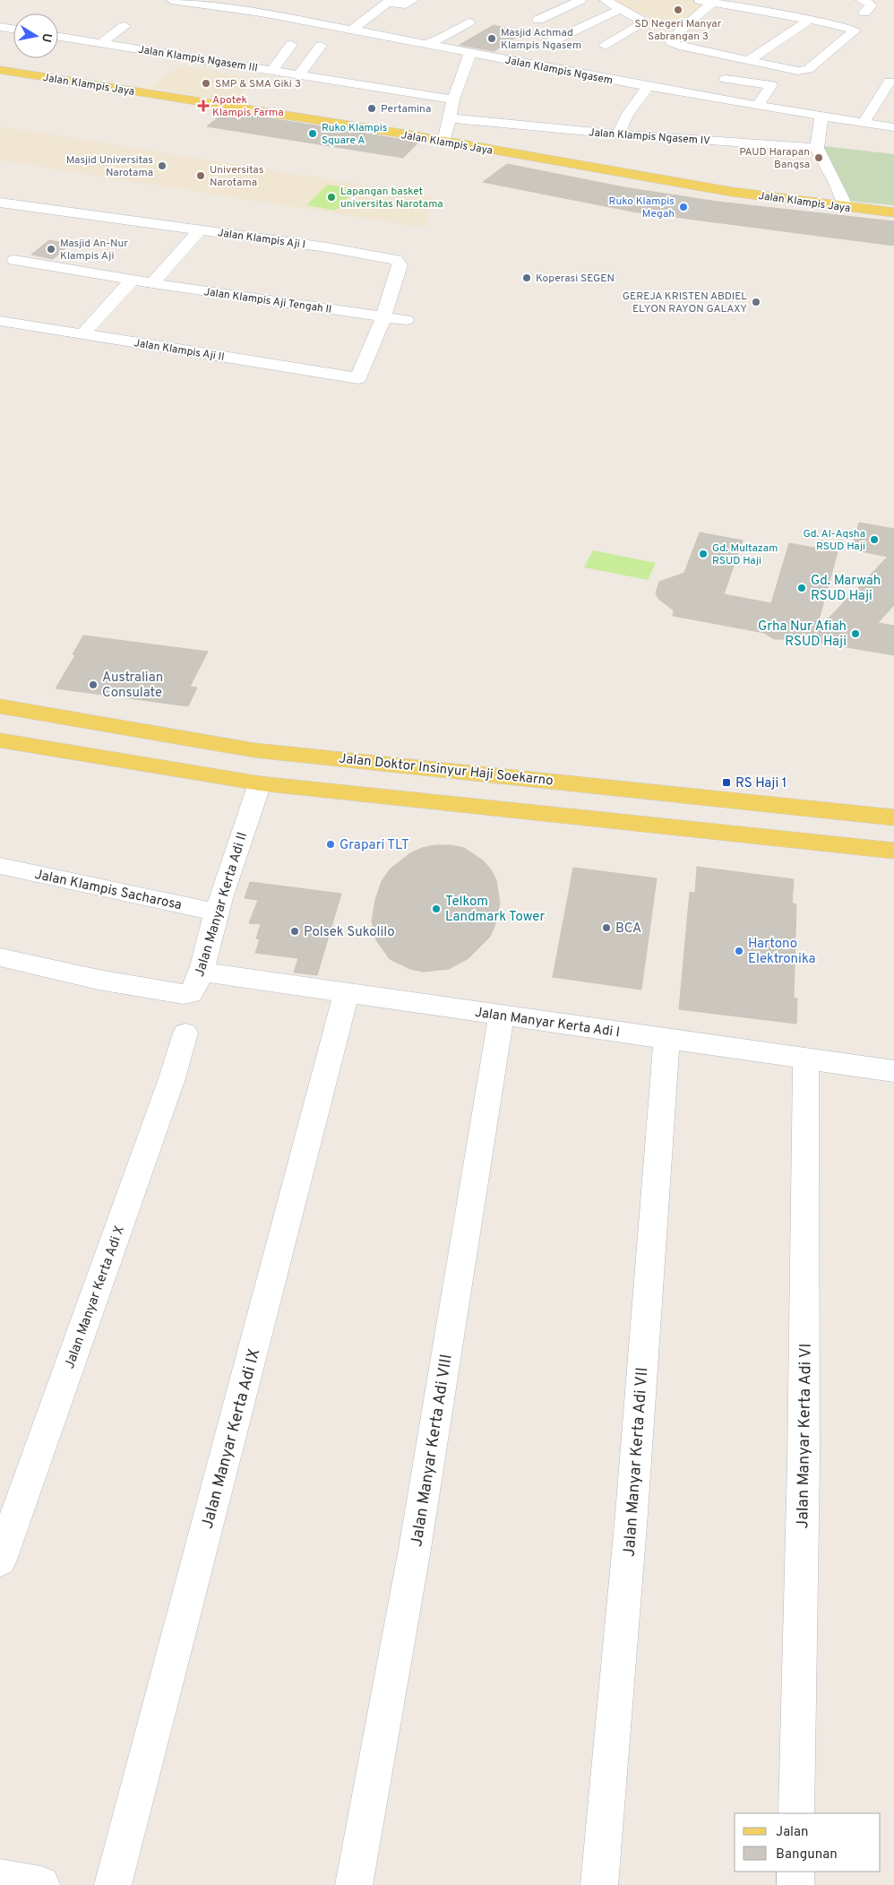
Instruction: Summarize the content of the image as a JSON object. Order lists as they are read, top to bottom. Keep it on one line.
{"streets":{"main road":["Jalan Klampis Jaya","Jalan Doktor Insinyur Haji Soekarno"],"street":["Jalan Klampis Ngasem III","Jalan Klampis Ngasem","Jalan Klampis Ngasem IV","Jalan Klampis Aji I","Jalan Klampis Aji Tengah II","Jalan Klampis Aji II","Jalan Klampis Sacharosa","Jalan Manyar Kerta Adi II","Jalan Manyar Kerta Adi I","Jalan Manyar Kerta Adi X","Jalan Manyar Kerta Adi VI","Jalan Manyar Kerta Adi IX","Jalan Manyar Kerta Adi VIII","Jalan Manyar Kerta Adi VII"]},"crossings":[["Jalan Klampis Aji I","Jalan Klampis Aji Tengah II"],["Jalan Klampis Aji I","Jalan Klampis Aji II"],["Jalan Klampis Sacharosa","Jalan Manyar Kerta Adi II"],["Jalan Manyar Kerta Adi II","Jalan Manyar Kerta Adi I"],["Jalan Manyar Kerta Adi I","Jalan Manyar Kerta Adi VI"],["Jalan Manyar Kerta Adi I","Jalan Manyar Kerta Adi IX"],["Jalan Manyar Kerta Adi I","Jalan Manyar Kerta Adi VIII"],["Jalan Manyar Kerta Adi I","Jalan Manyar Kerta Adi VII"]],"places":{"other":["SD Negeri Manyar Sabrangan 3","Masjid Achmad Klampis Ngasem","SMP & SMA Giki 3","Pertamina","Ruko Klampis Square A","PAUD Harapan Bangsa","Masjid Universitas Narotama","Universitas Narotama","Lapangan basket universitas Narotama","Ruko Klampis Megah","Masjid An-Nur Klampis Aji","Koperasi SEGEN","GEREJA KRISTEN ABDIEL ELYON RAYON GALAXY","Gd. Al-Aqsha RSUD Haji","Gd. Multazam RSUD Haji","Gd. Marwah RSUD Haji","Grha Nur Afiah RSUD Haji","Australian Consulate","Grapari TLT","Telkom Landmark Tower","BCA","Polsek Sukolilo","Hartono Elektronika"],"health":["Apotek Klampis Farma"],"transit":["RS Haji 1"]},"legend":["Jalan","Bangunan"],"north":"right"}
